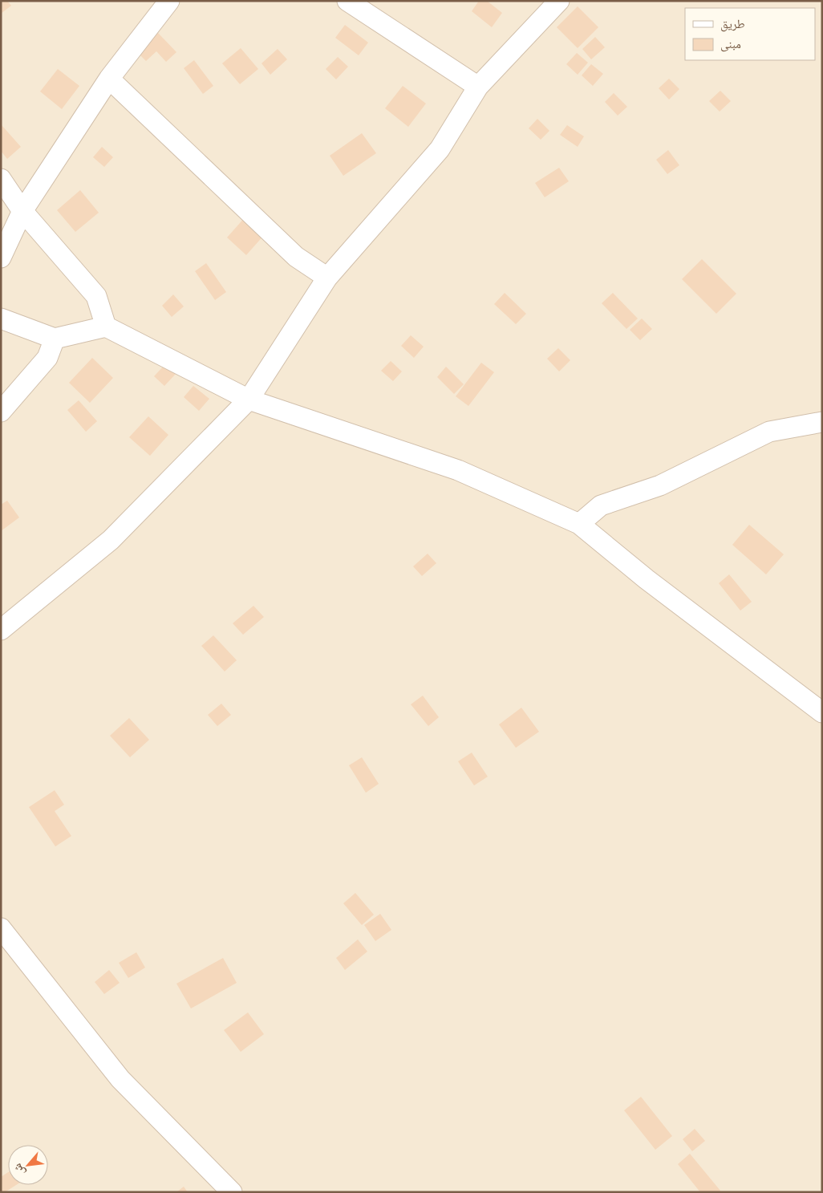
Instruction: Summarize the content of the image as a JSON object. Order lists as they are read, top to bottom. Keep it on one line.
{"legend":["طريق","مبنى"],"north":"bottom left"}
